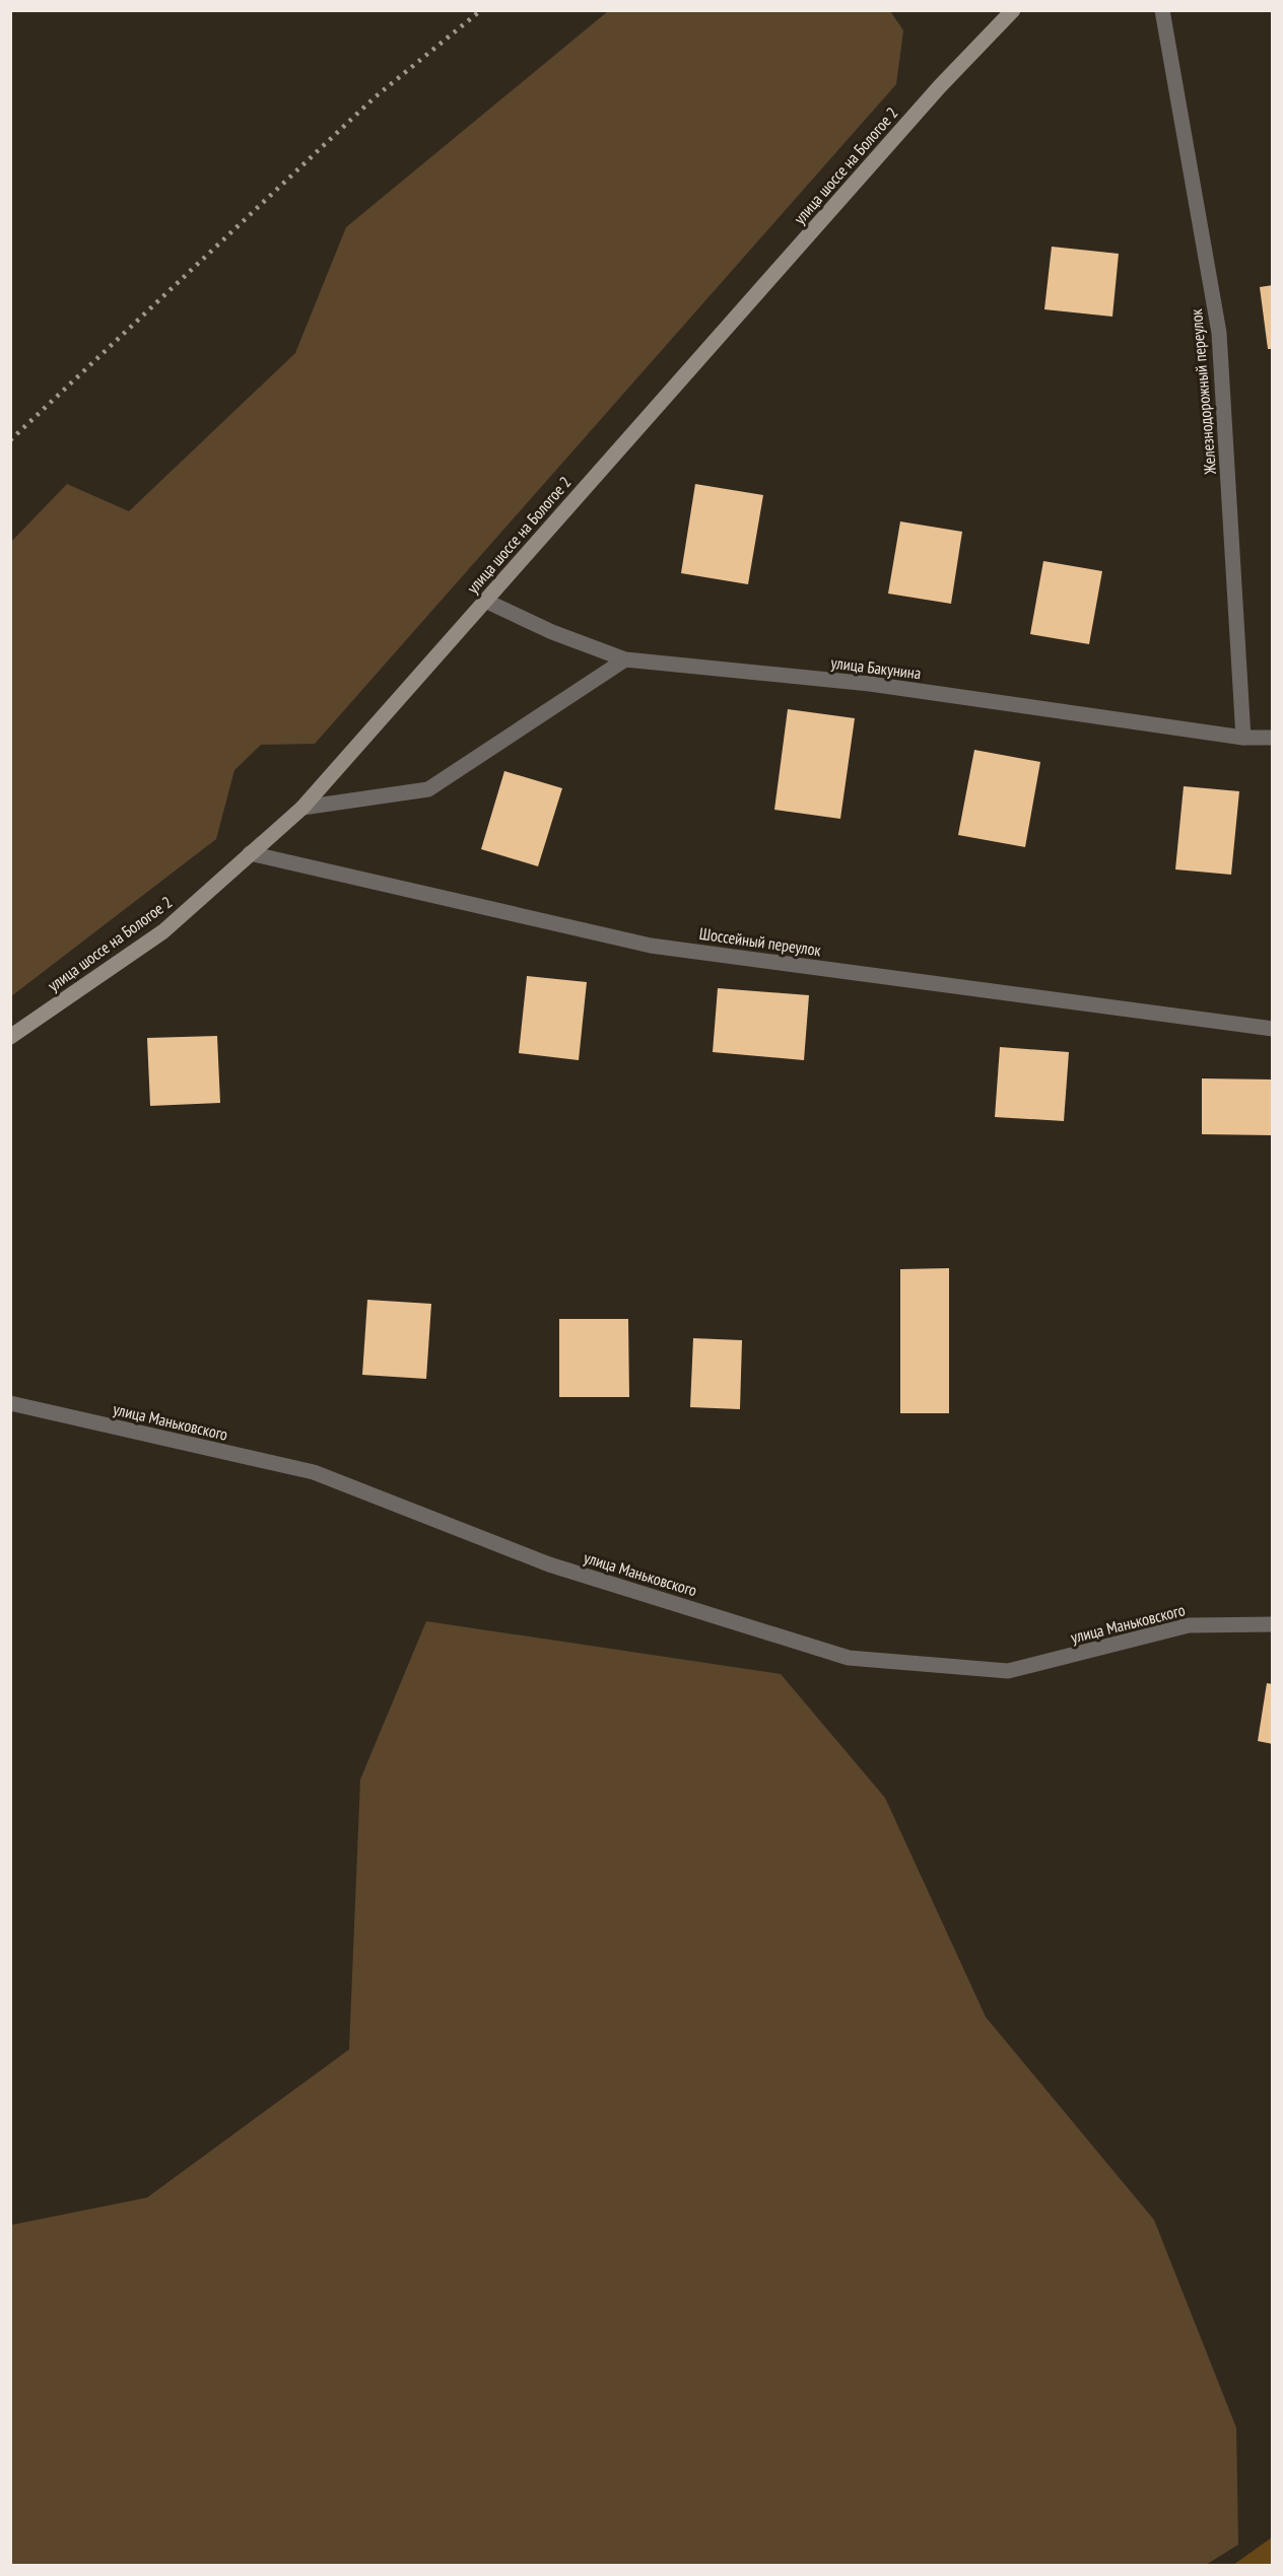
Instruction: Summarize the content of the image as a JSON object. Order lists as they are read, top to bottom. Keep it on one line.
{"streets":{"street":["улица шоссе на Бологое 2","Железнодорожный переулок","улица Бакунина","Шоссейный переулок","улица Маньковского"]},"crossings":[["улица шоссе на Бологое 2","улица Бакунина"],["улица шоссе на Бологое 2","Шоссейный переулок"],["Железнодорожный переулок","улица Бакунина"]]}
